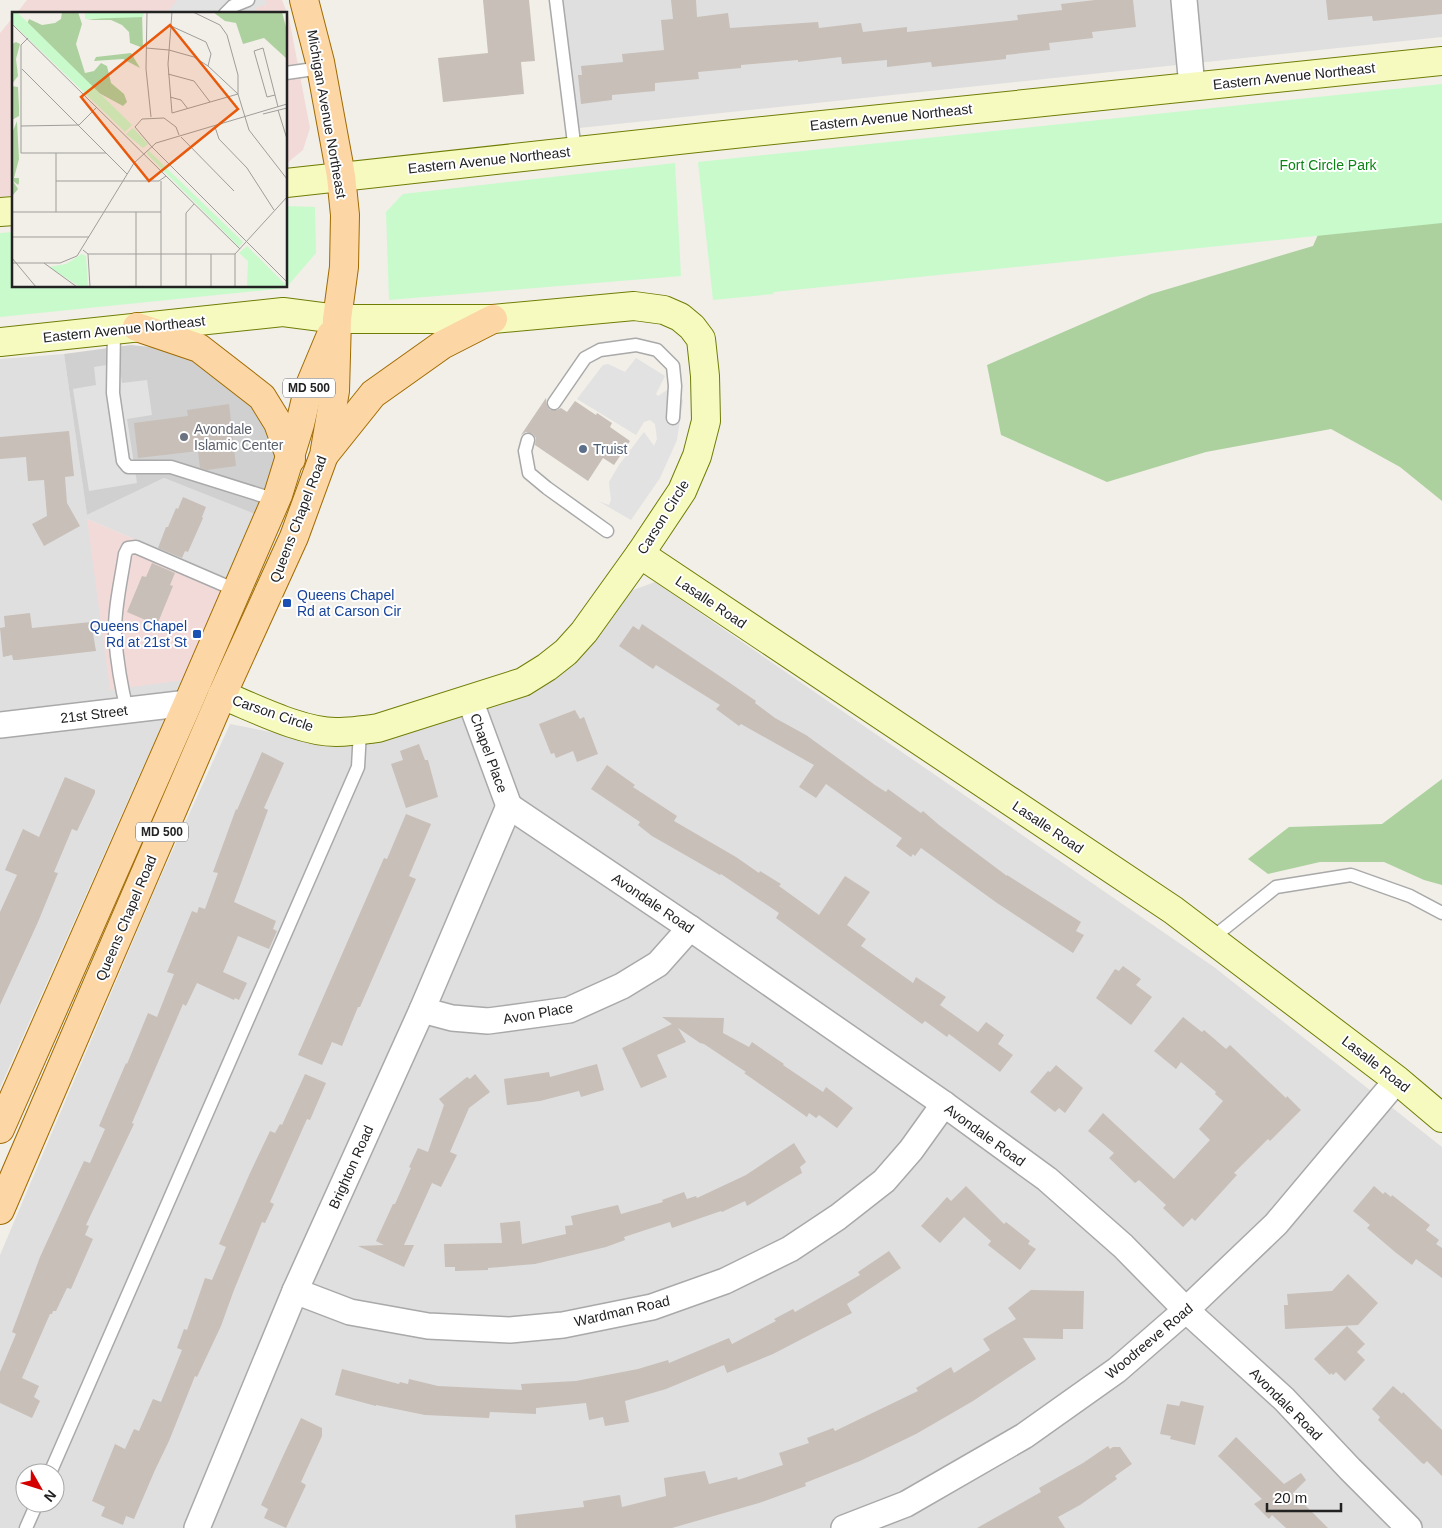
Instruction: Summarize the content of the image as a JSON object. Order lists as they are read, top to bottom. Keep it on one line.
{"streets":{"main road":["Michigan Avenue Northeast","MD 500","Queens Chapel Road"],"street":["Eastern Avenue Northeast","Carson Circle","Lasalle Road","21st Street","Chapel Place","Avondale Road","Avon Place","Brighton Road","Wardman Road","Woodreeve Road"]},"crossings":[["Eastern Avenue Northeast","Michigan Avenue Northeast"],["Eastern Avenue Northeast","Carson Circle"],["Eastern Avenue Northeast","Queens Chapel Road"],["Michigan Avenue Northeast","Carson Circle"],["Michigan Avenue Northeast","Queens Chapel Road"],["Carson Circle","Queens Chapel Road"],["Carson Circle","Lasalle Road"],["Carson Circle","Chapel Place"],["Queens Chapel Road","21st Street"],["Lasalle Road","Woodreeve Road"],["Chapel Place","Avondale Road"],["Chapel Place","Brighton Road"],["Avondale Road","Avon Place"],["Avondale Road","Brighton Road"],["Avondale Road","Wardman Road"],["Avondale Road","Woodreeve Road"],["Avon Place","Brighton Road"],["Brighton Road","Wardman Road"]],"parks":["Fort Circle Park"],"places":{"other":["Avondale Islamic Center","Truist"],"transit":["Queens Chapel Rd at Carson Cir","Queens Chapel Rd at 21st St"]},"scale_bar":"20 m","north":"bottom right"}
